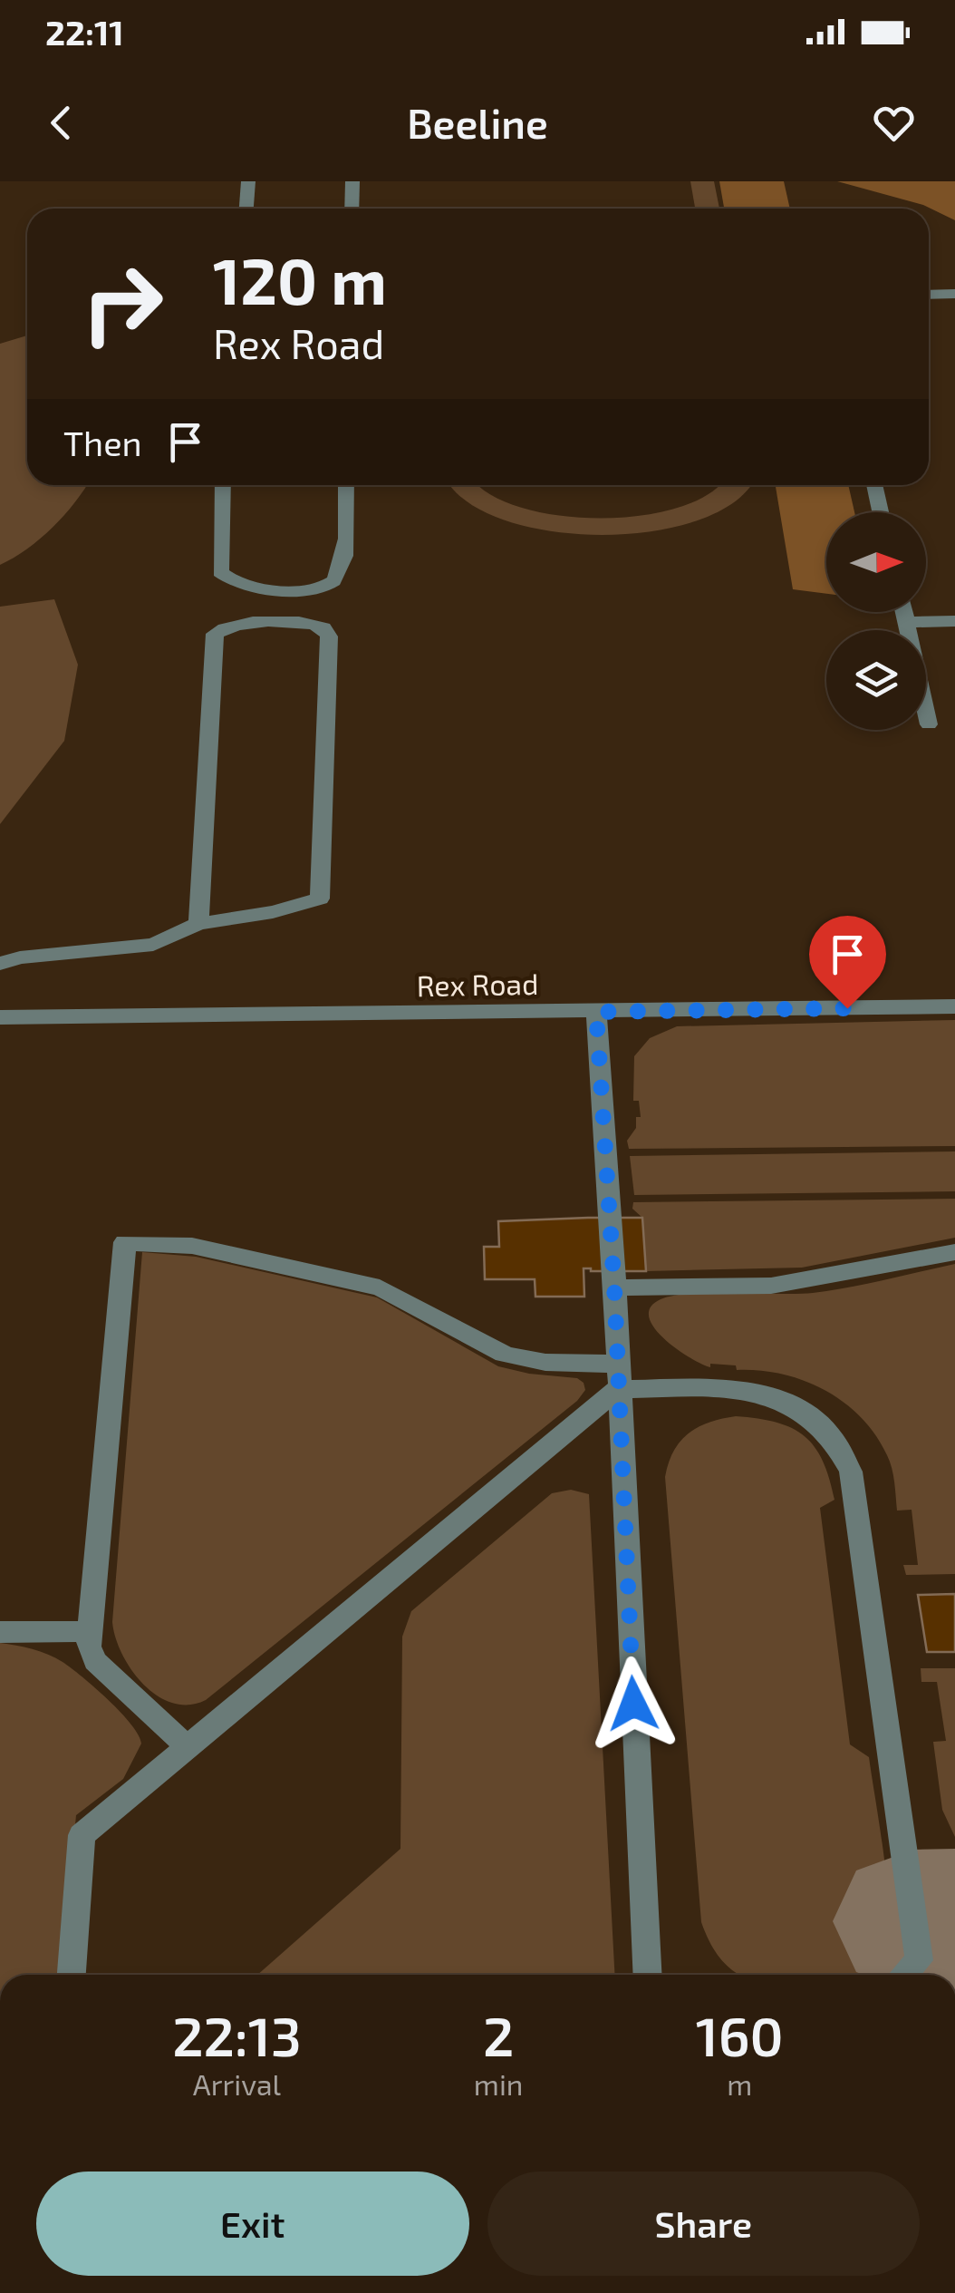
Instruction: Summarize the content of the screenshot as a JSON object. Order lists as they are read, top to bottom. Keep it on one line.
{"streets":{"lane":["Rex Road"]},"north":"right","page":{"status":"22:11","header":"Beeline","turn":["120 m","Rex Road"],"then":"Then","eta":["22:13","Arrival","2","min","160","m"],"buttons":["Exit","Share"]}}
